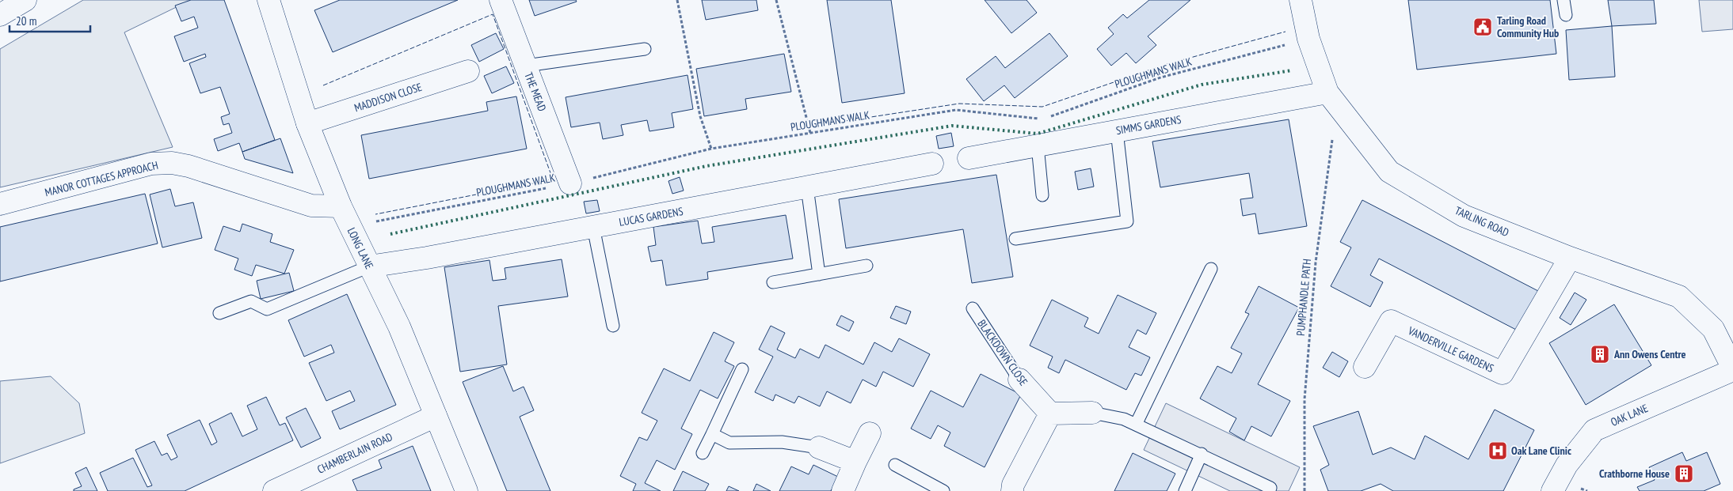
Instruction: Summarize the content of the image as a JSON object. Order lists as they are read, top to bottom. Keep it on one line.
{"streets":{"main road":["THE MEAD","MADDISON CLOSE","SIMMS GARDENS","MANOR COTTAGES APPROACH","LUCAS GARDENS","TARLING ROAD","LONG LANE","VANDERVILLE GARDENS","BLACKDOWN CLOSE","OAK LANE","CHAMBERLAIN ROAD"],"path":["PLOUGHMANS WALK","PUMPHANDLE PATH"]},"crossings":[["PLOUGHMANS WALK","THE MEAD"],["PLOUGHMANS WALK","TARLING ROAD"],["PLOUGHMANS WALK","LONG LANE"],["MADDISON CLOSE","LONG LANE"],["SIMMS GARDENS","TARLING ROAD"],["SIMMS GARDENS","PUMPHANDLE PATH"],["MANOR COTTAGES APPROACH","LONG LANE"],["LUCAS GARDENS","LONG LANE"],["TARLING ROAD","PUMPHANDLE PATH"],["TARLING ROAD","VANDERVILLE GARDENS"],["TARLING ROAD","OAK LANE"],["LONG LANE","CHAMBERLAIN ROAD"]],"places":{"public building":["Tarling Road Community Hub"],"building":["Ann Owens Centre","Crathborne House"],"hospital":["Oak Lane Clinic"]},"scale_bar":"20 m"}
